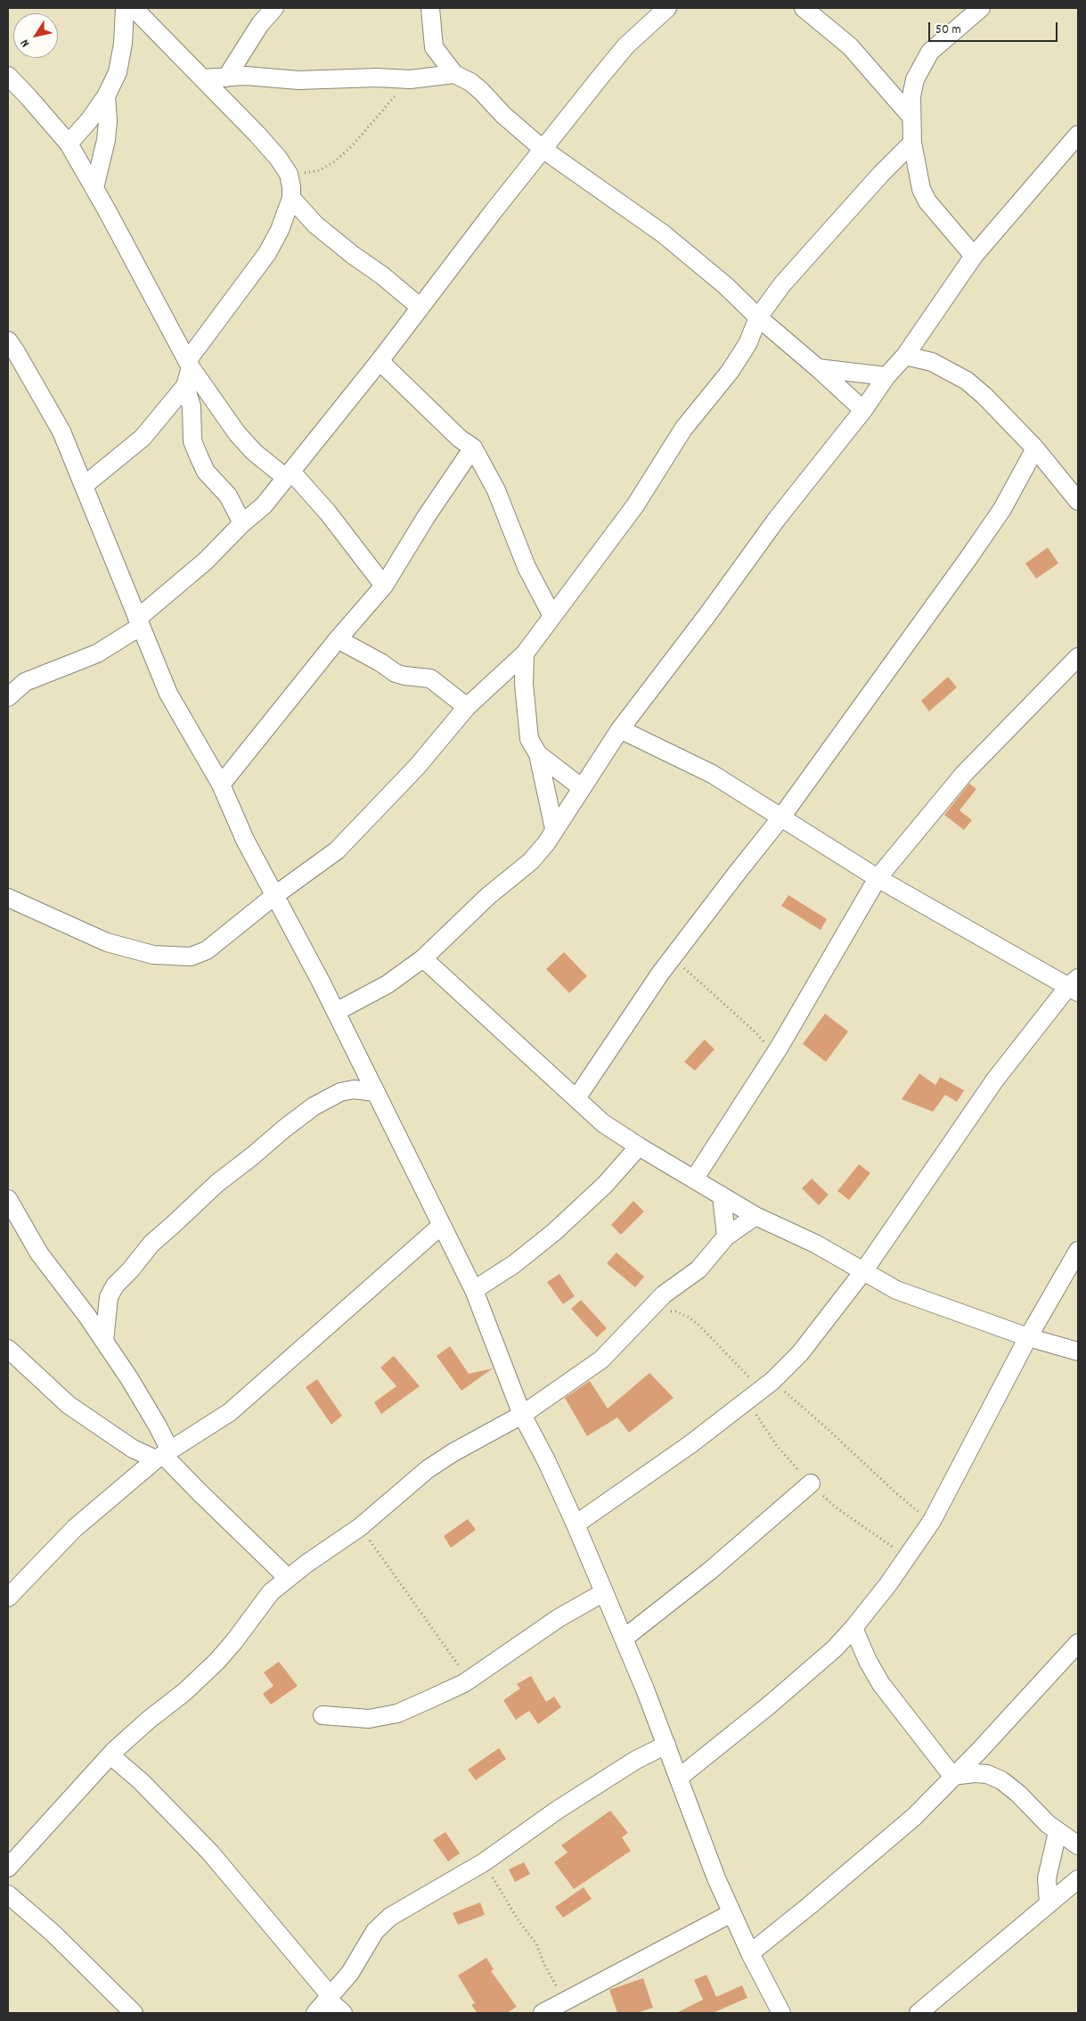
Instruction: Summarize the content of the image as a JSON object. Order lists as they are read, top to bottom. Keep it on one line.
{"scale_bar":"50 m","north":"bottom left"}
